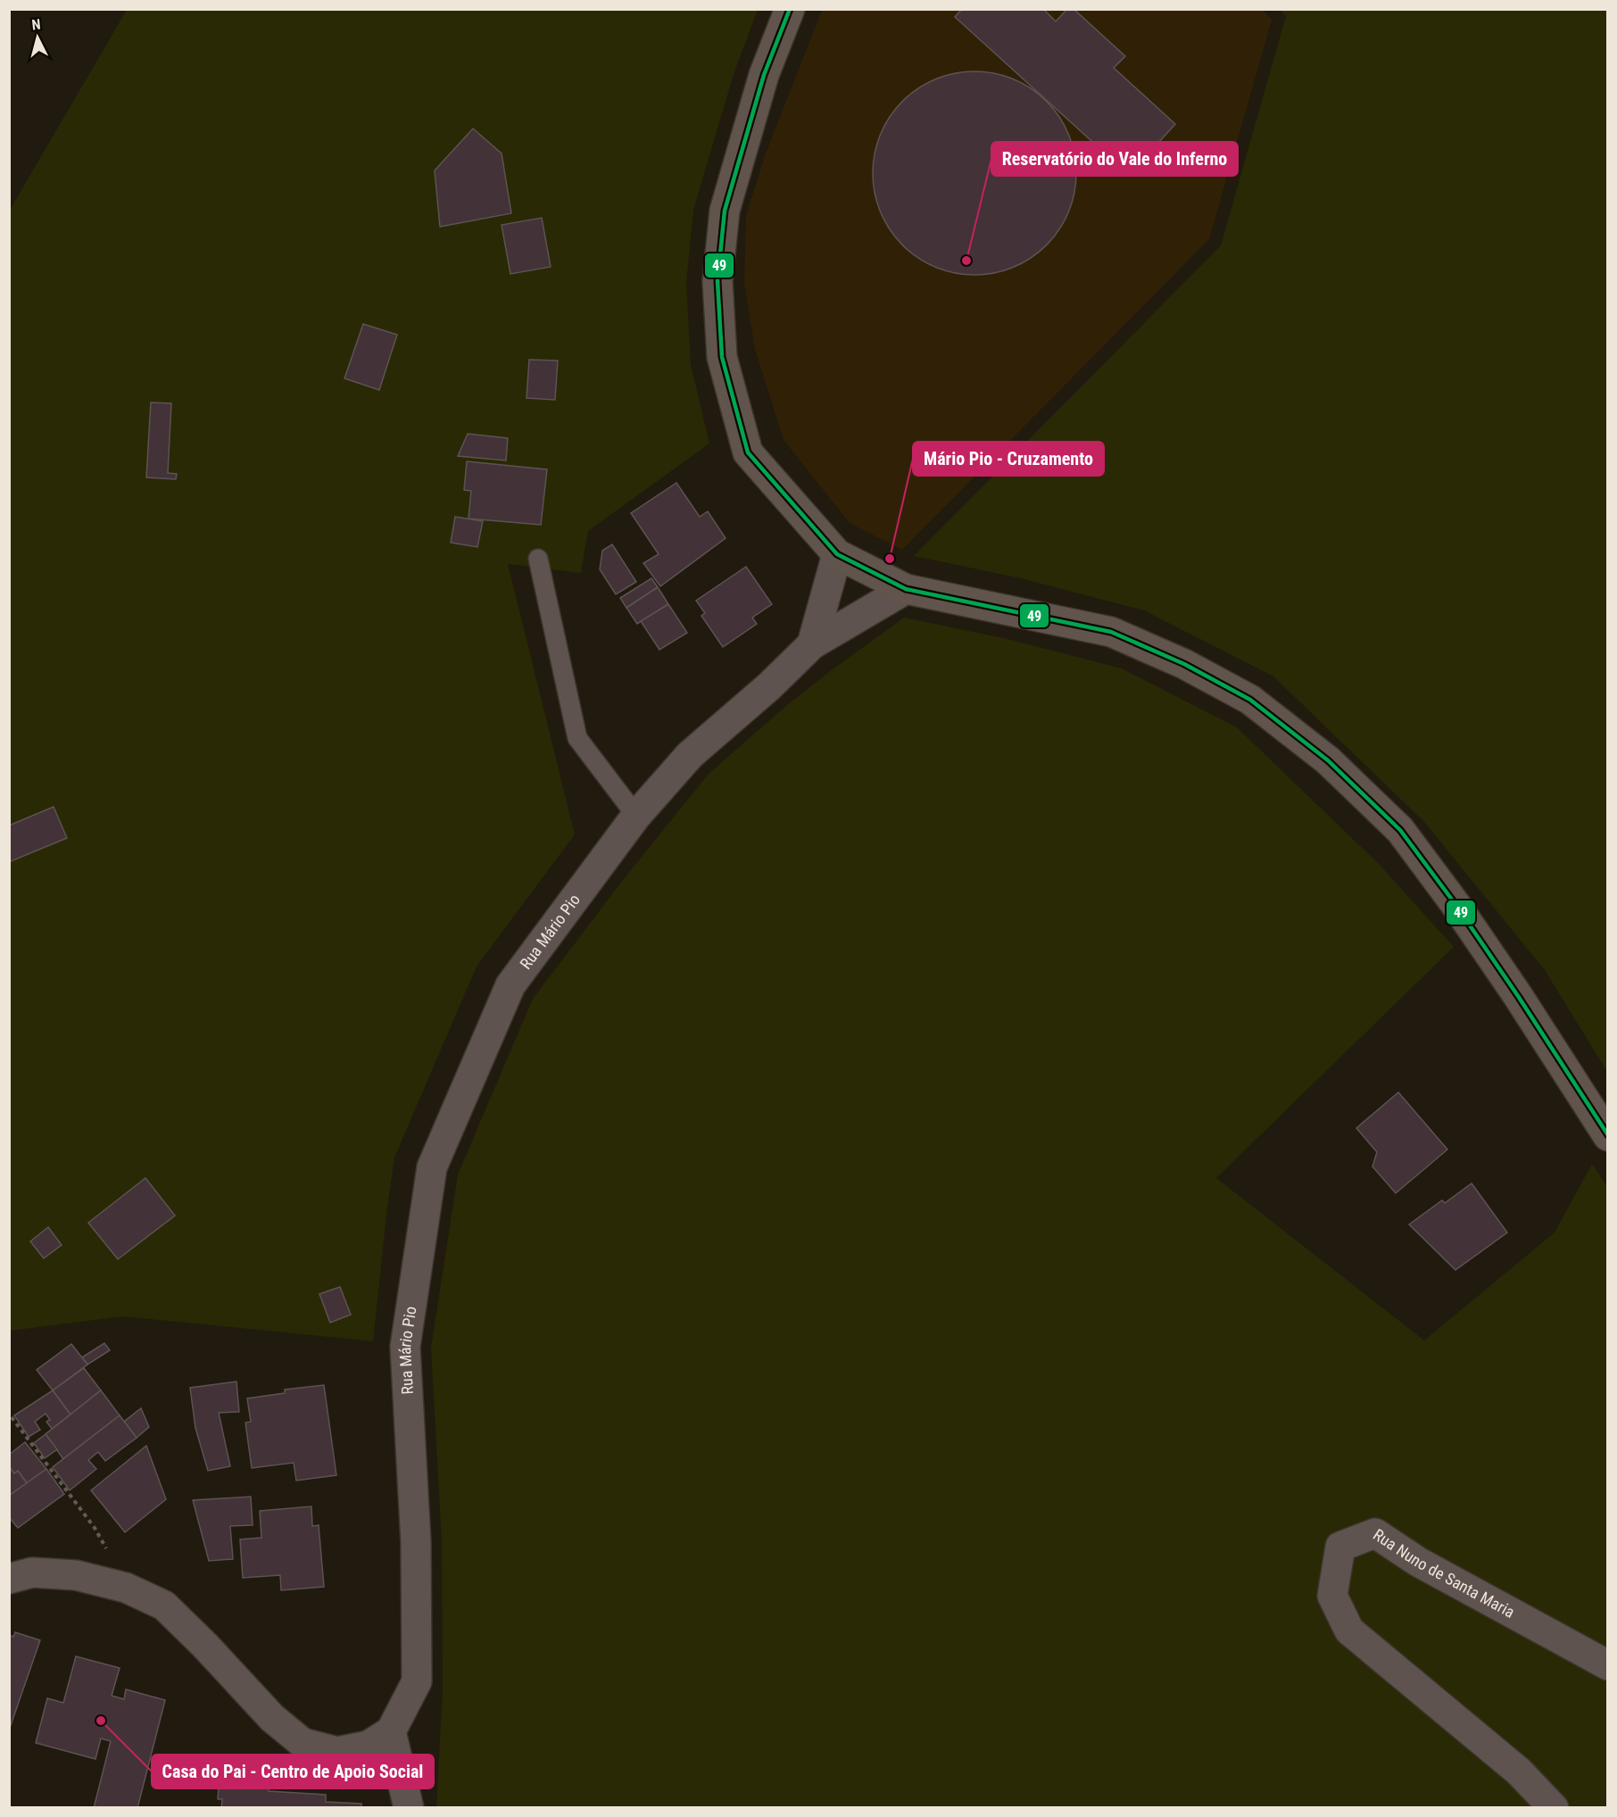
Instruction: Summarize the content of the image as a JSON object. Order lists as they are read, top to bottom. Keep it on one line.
{"streets":{"street":["Rua Mário Pio","Rua Nuno de Santa Maria"]},"places":["Reservatório do Vale do Inferno","Mário Pio - Cruzamento","Casa do Pai - Centro de Apoio Social"],"lines":["transit line 49"],"north":"top"}
